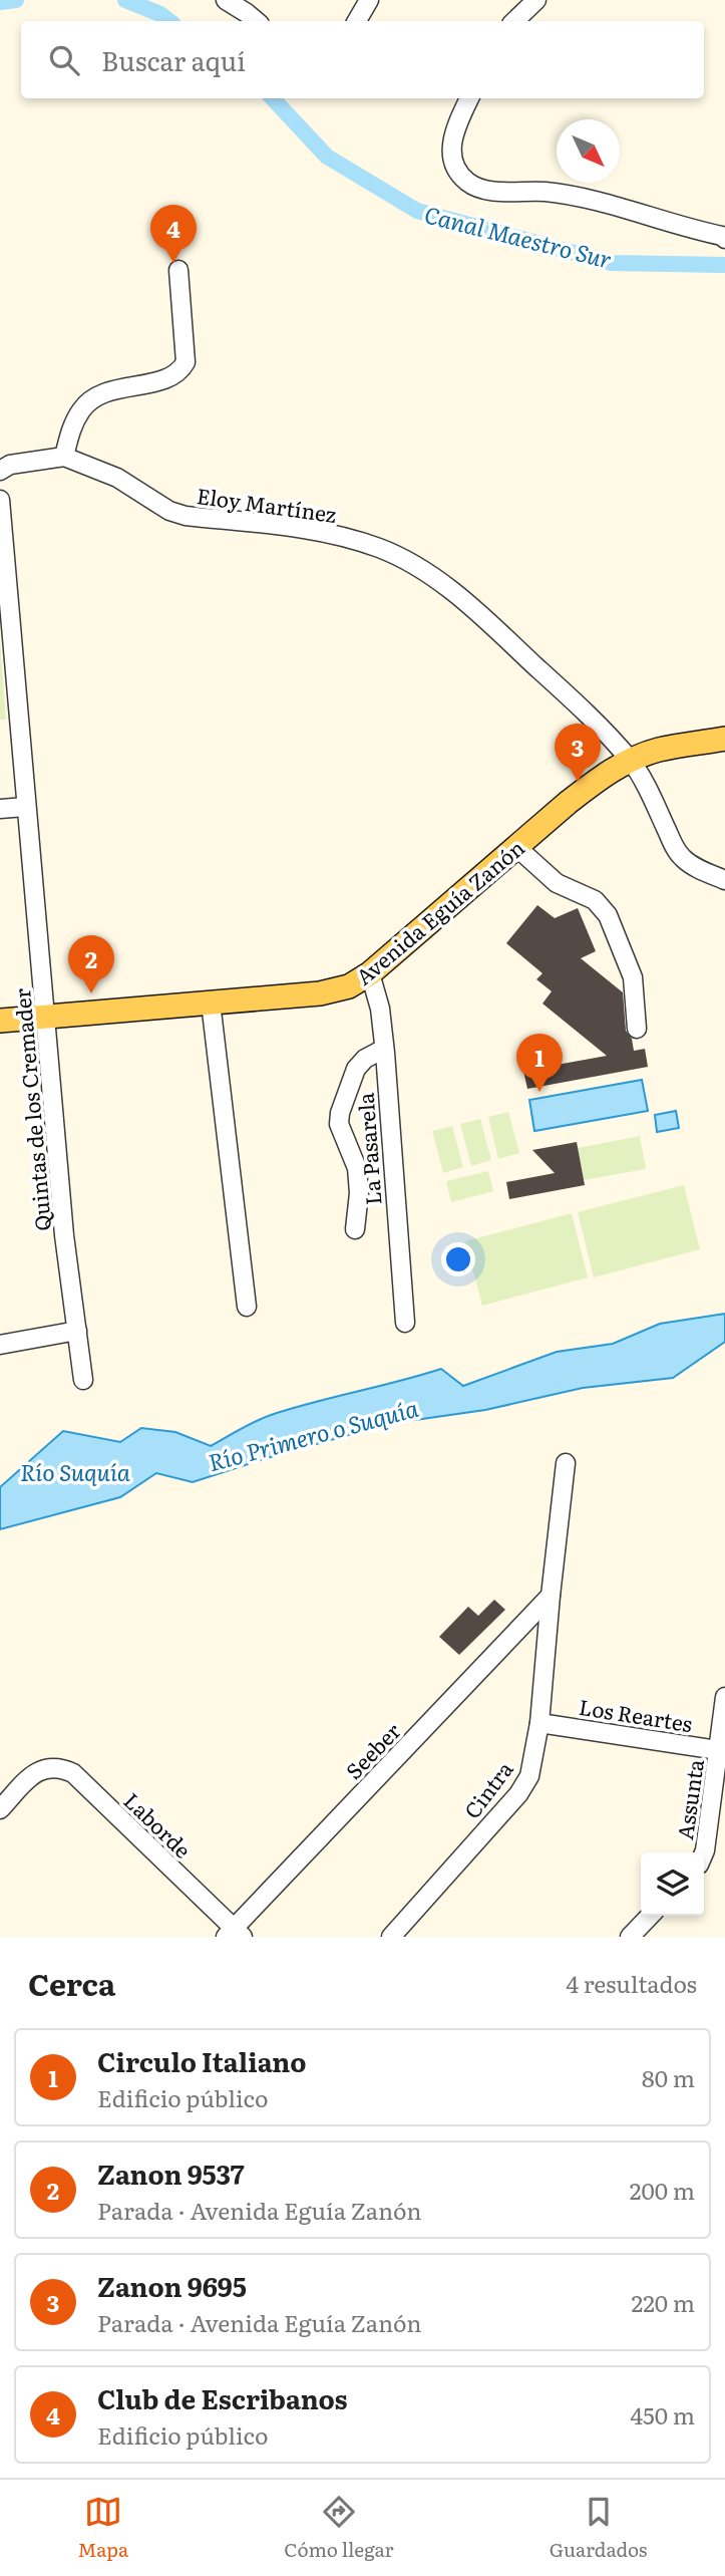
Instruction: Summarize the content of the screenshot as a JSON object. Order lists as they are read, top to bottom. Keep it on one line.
{"streets":{"main road":["Avenida Eguía Zanón"],"street":["Eloy Martínez","Quintas de los Cremader","La Pasarela","Los Reartes","Seeber","Cintra","Assunta","Laborde"]},"crossings":[["Eloy Martínez","Avenida Eguía Zanón"],["Avenida Eguía Zanón","Quintas de los Cremader"],["Avenida Eguía Zanón","La Pasarela"],["Los Reartes","Cintra"],["Los Reartes","Assunta"],["Seeber","Cintra"],["Seeber","Laborde"]],"water":["Canal Maestro Sur","Río Primero o Suquía","Río Suquía"],"north":"bottom right","page":{"search":"Buscar aquí","pins":["4","3","2","1"],"heading":["Cerca","4 resultados"],"list":[{"mark":"1","name":"Circulo Italiano","note":"Edificio público","value":"80 m"},{"mark":"2","name":"Zanon 9537","note":"Parada · Avenida Eguía Zanón","value":"200 m"},{"mark":"3","name":"Zanon 9695","note":"Parada · Avenida Eguía Zanón","value":"220 m"},{"mark":"4","name":"Club de Escribanos","note":"Edificio público","value":"450 m"}],"nav":["Mapa","Cómo llegar","Guardados"]}}
